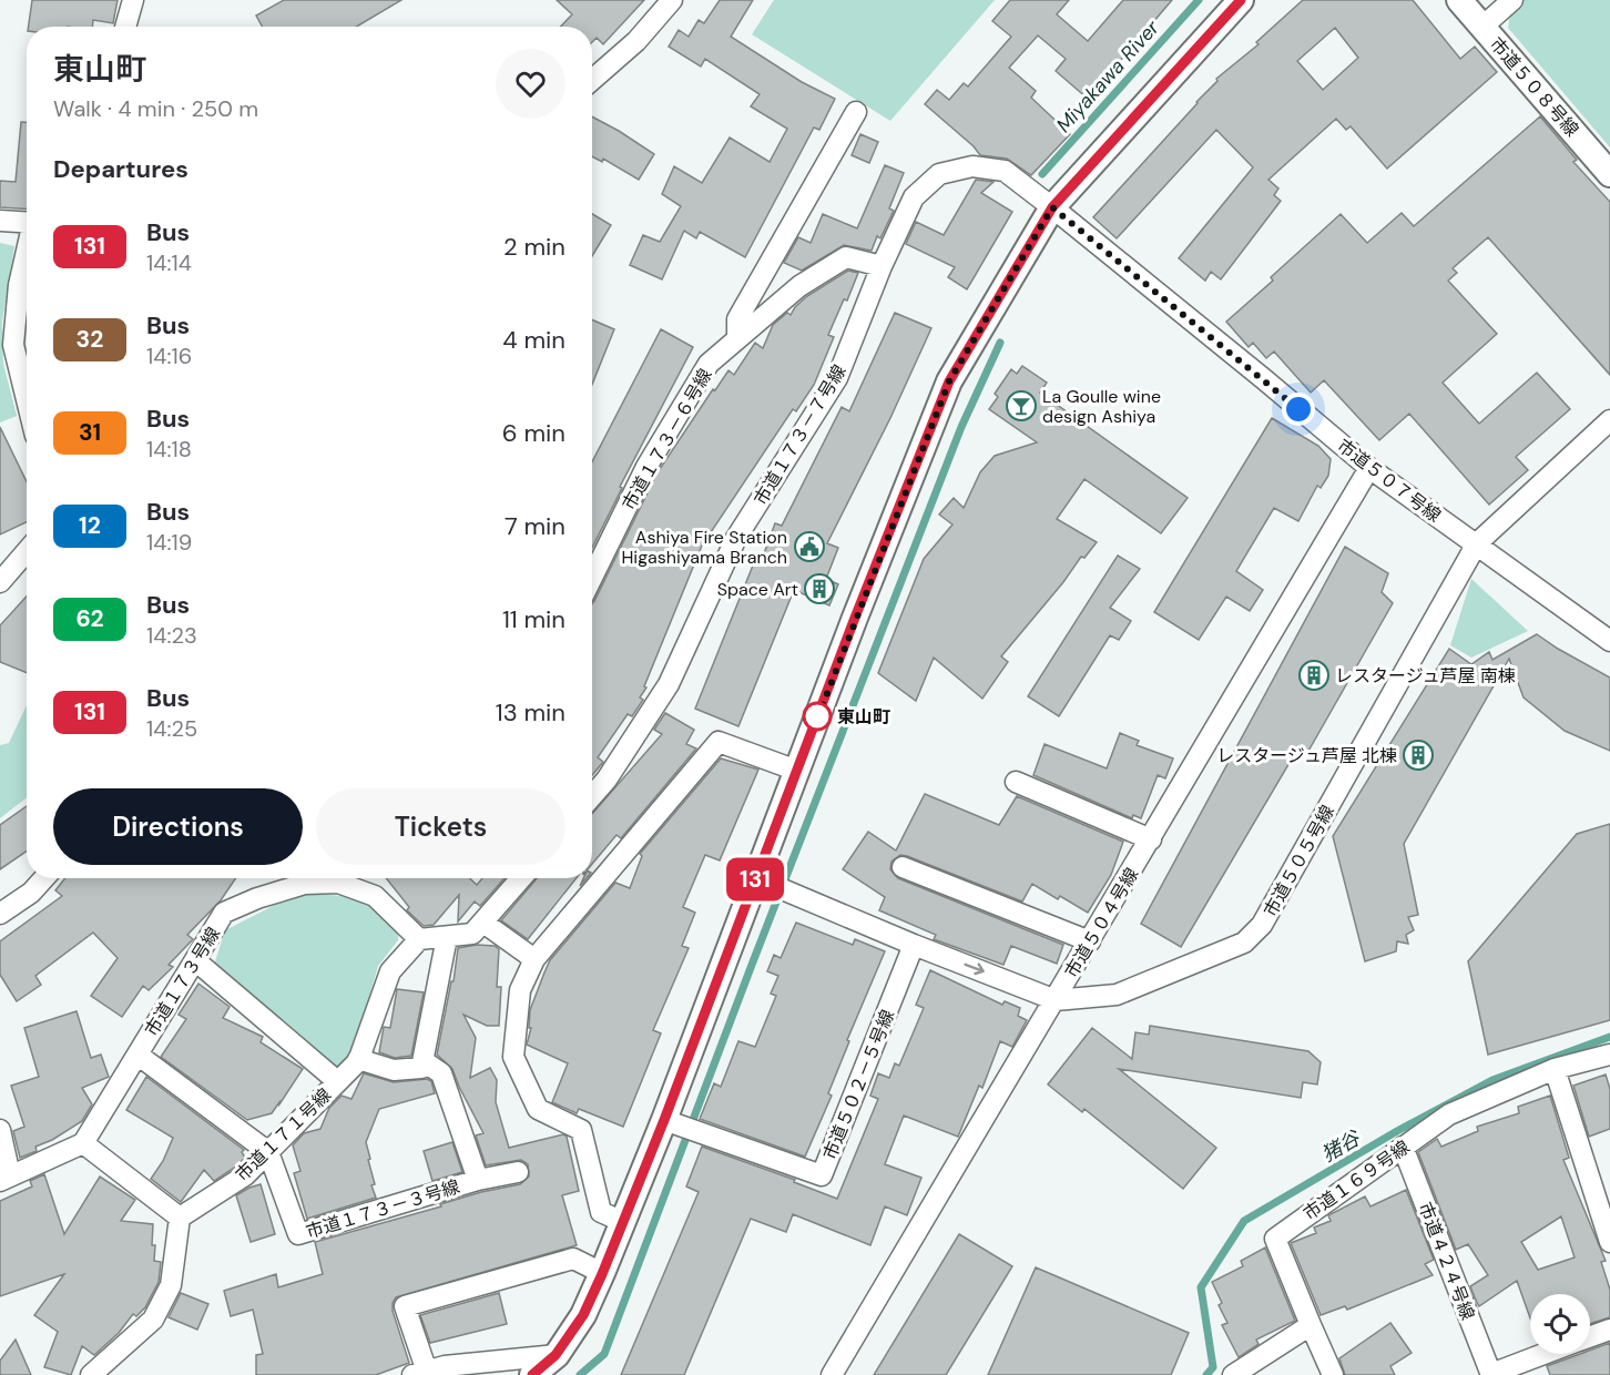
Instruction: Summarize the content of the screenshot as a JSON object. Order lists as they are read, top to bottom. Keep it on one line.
{"streets":{"street":["市道５０８号線","市道１７３－７号線","市道１７３－６号線","市道５０７号線","市道５０５号線","市道５０４号線","市道１７３号線","市道５０２－５号線","市道１７１号線","市道１６９号線","市道１７３－３号線","市道４２４号線"]},"crossings":[["市道１７３－７号線","市道１７３－６号線"],["市道１７３－７号線","市道５０７号線"],["市道５０７号線","市道５０５号線"],["市道５０７号線","市道５０４号線"],["市道５０５号線","市道５０４号線"],["市道５０５号線","市道５０２－５号線"],["市道１７３号線","市道１７１号線"],["市道１７１号線","市道１７３－３号線"],["市道１６９号線","市道４２４号線"]],"water":["Miyakawa River","猪谷"],"places":{"bar":["La Goulle wine design Ashiya"],"public building":["Ashiya Fire Station Higashiyama Branch"],"building":["Space Art","レスタージュ芦屋 南棟","レスタージュ芦屋 北棟"],"other":["東山町"]},"lines":["bus line 131"],"page":{"on_map":"131","heading":[["東山町","Walk · 4 min · 250 m"],"Departures"],"list":[{"mark":"131","name":"Bus","note":"14:14","value":"2 min"},{"mark":"32","name":"Bus","note":"14:16","value":"4 min"},{"mark":"31","name":"Bus","note":"14:18","value":"6 min"},{"mark":"12","name":"Bus","note":"14:19","value":"7 min"},{"mark":"62","name":"Bus","note":"14:23","value":"11 min"},{"mark":"131","name":"Bus","note":"14:25","value":"13 min"}],"buttons":["Directions","Tickets"]}}
